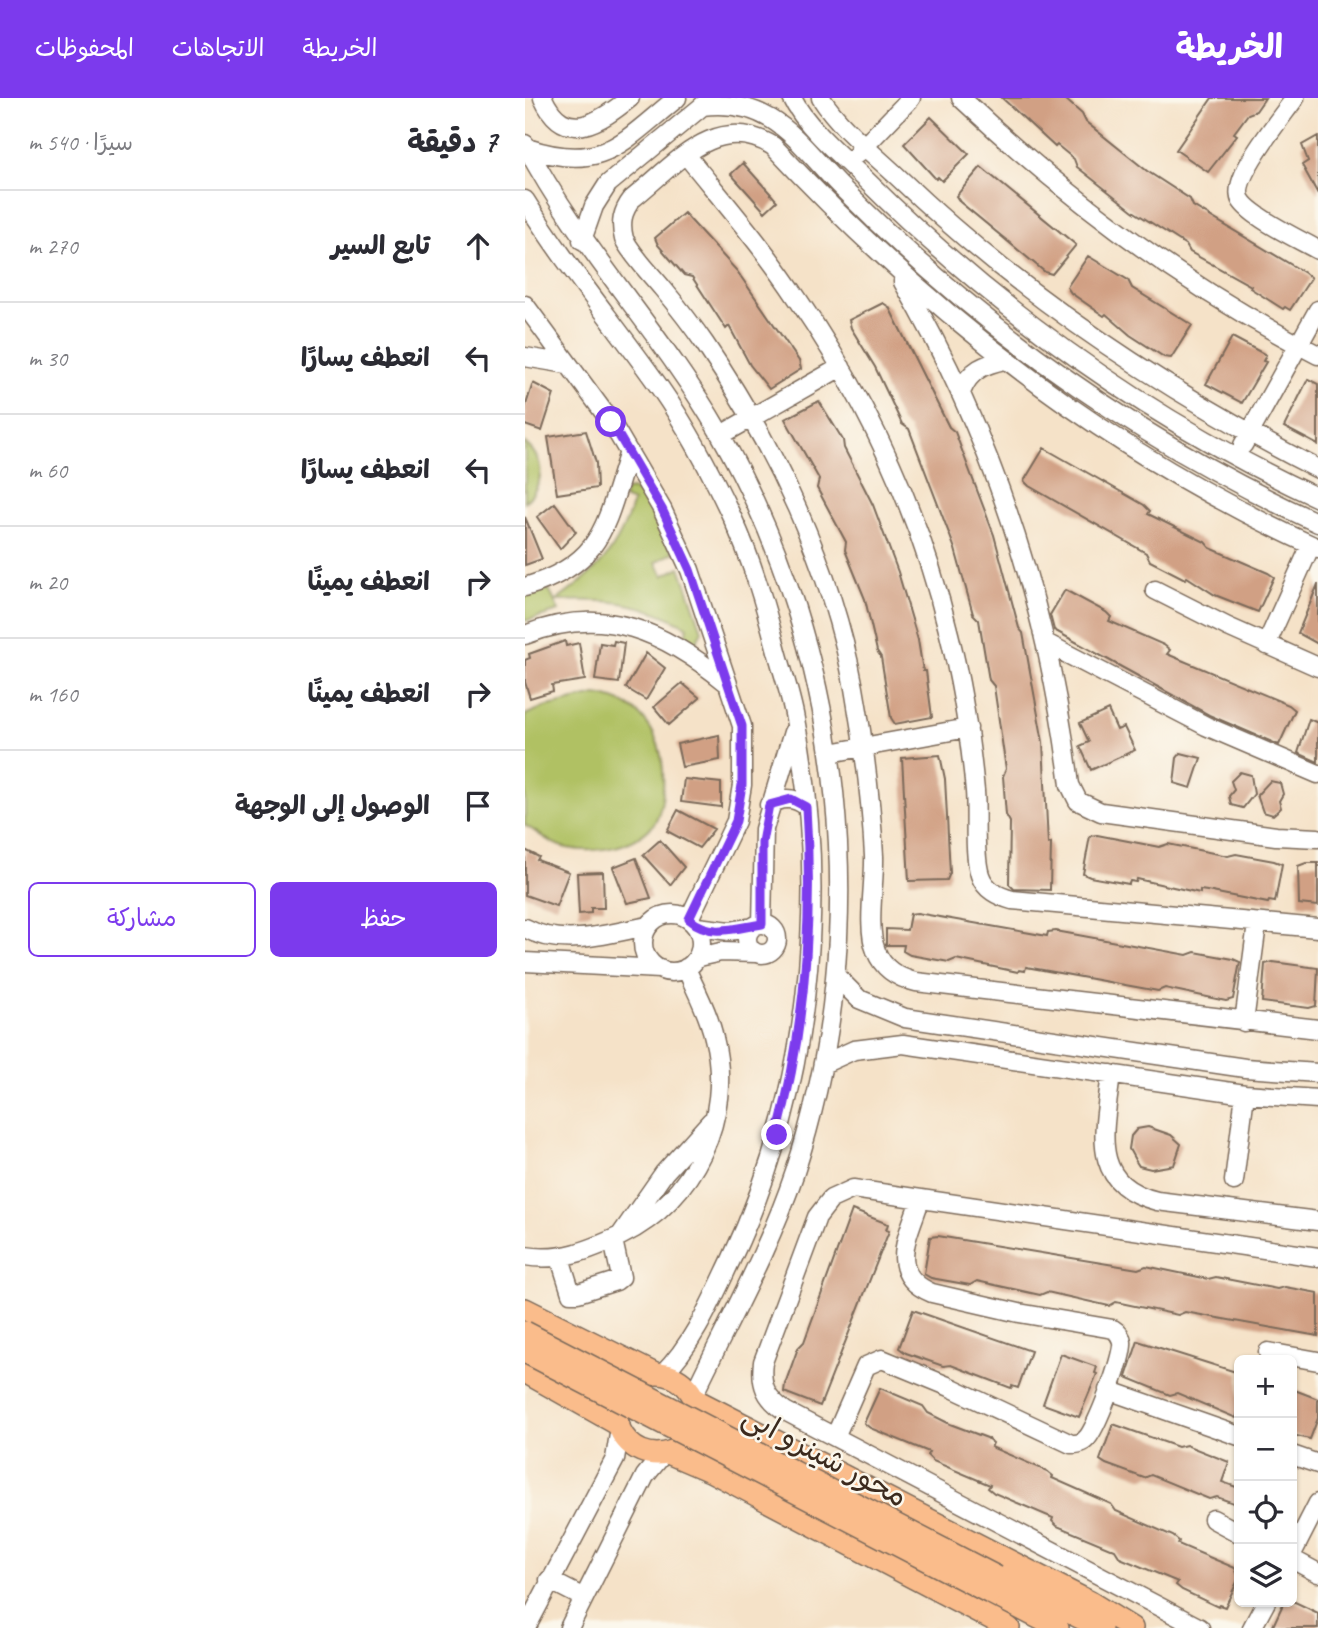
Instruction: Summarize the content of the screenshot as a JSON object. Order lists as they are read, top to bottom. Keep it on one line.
{"streets":{"main road":["محور شينزو ابى"]},"page":{"header":"الخريطة","nav":["الخريطة","الاتجاهات","المحفوظات"],"heading":["7 دقيقة","سيرًا · 540 m"],"list":[["تابع السير","270 m"],["انعطف يسارًا","30 m"],["انعطف يسارًا","60 m"],["انعطف يمينًا","20 m"],["انعطف يمينًا","160 m"],"الوصول إلى الوجهة"],"buttons":["حفظ","مشاركة"],"map_buttons":["+","−"]}}
